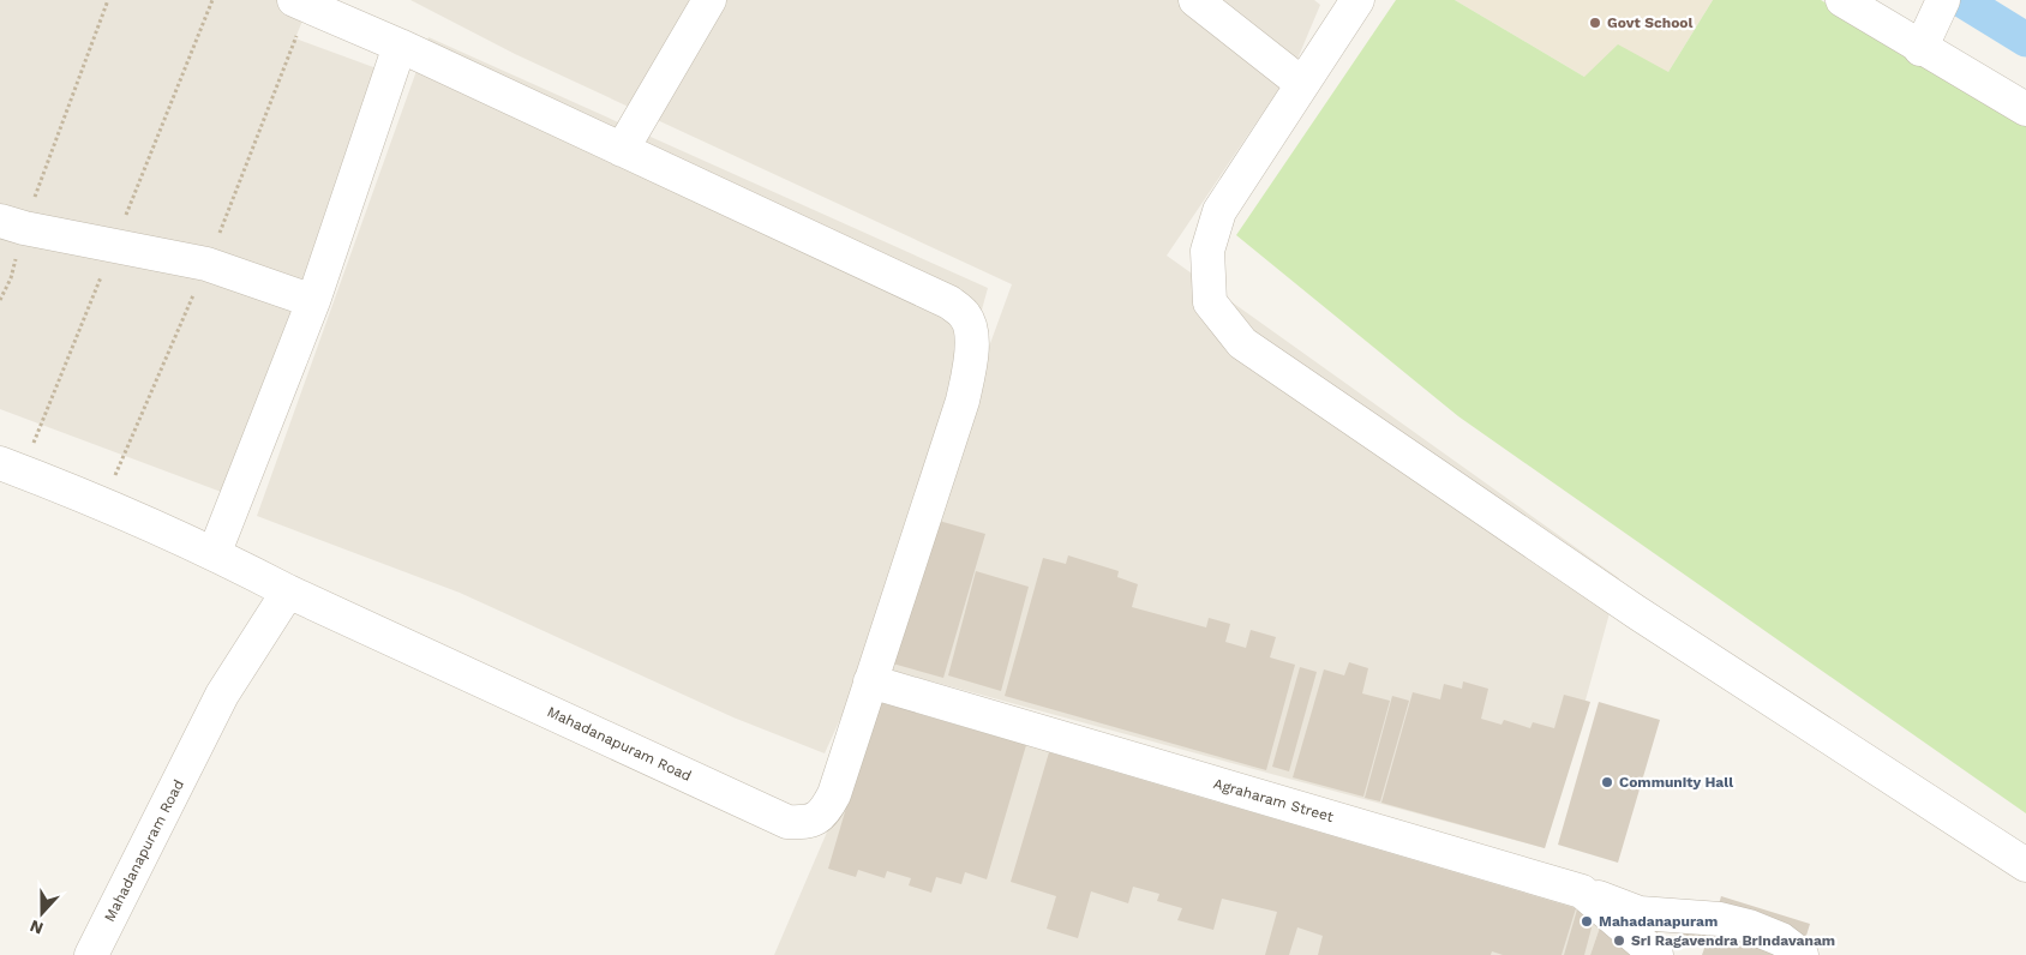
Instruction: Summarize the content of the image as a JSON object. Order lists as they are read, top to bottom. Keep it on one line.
{"streets":{"street":["Mahadanapuram Road","Agraharam Street"]},"crossings":[["Mahadanapuram Road","Agraharam Street"]],"places":["Govt School","Community Hall","Mahadanapuram","Sri Ragavendra Brindavanam"],"north":"bottom"}
